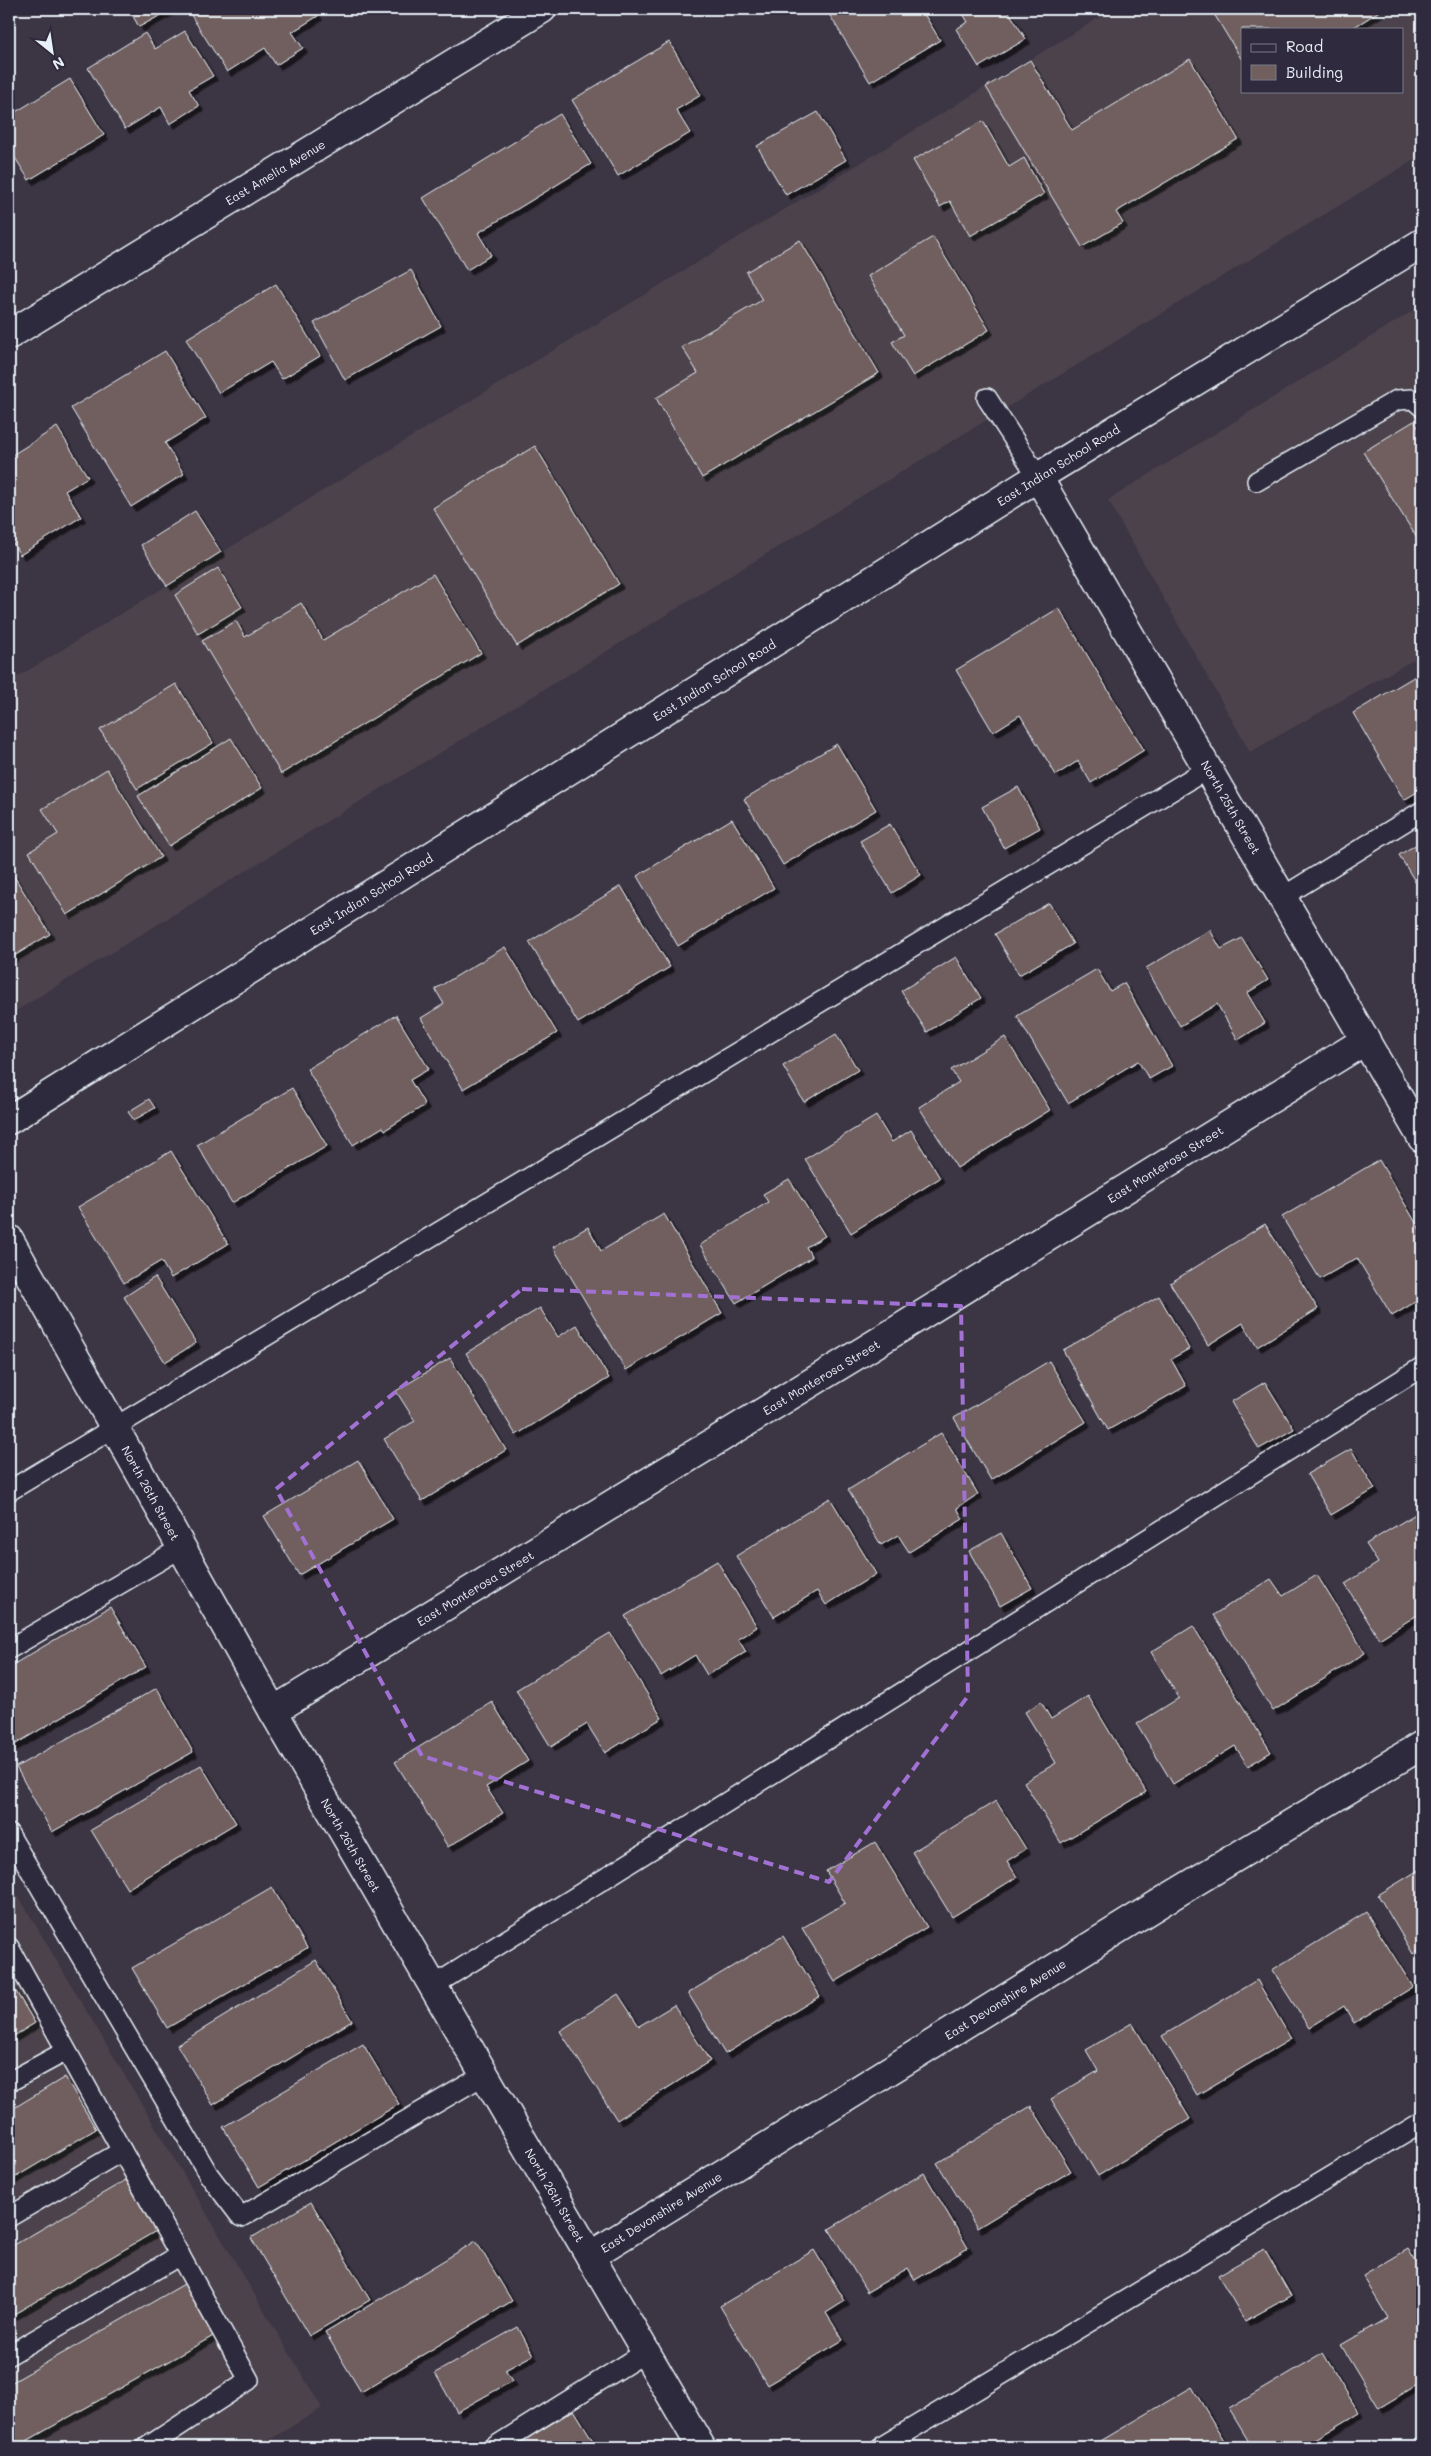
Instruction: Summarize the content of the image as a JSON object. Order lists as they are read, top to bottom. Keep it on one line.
{"streets":{"street":["East Amelia Avenue","East Indian School Road","North 25th Street","East Monterosa Street","North 26th Street","East Devonshire Avenue"]},"crossings":[["East Indian School Road","North 25th Street"],["North 25th Street","East Monterosa Street"],["East Monterosa Street","North 26th Street"],["North 26th Street","East Devonshire Avenue"]],"legend":["Road","Building"],"north":"bottom right"}
